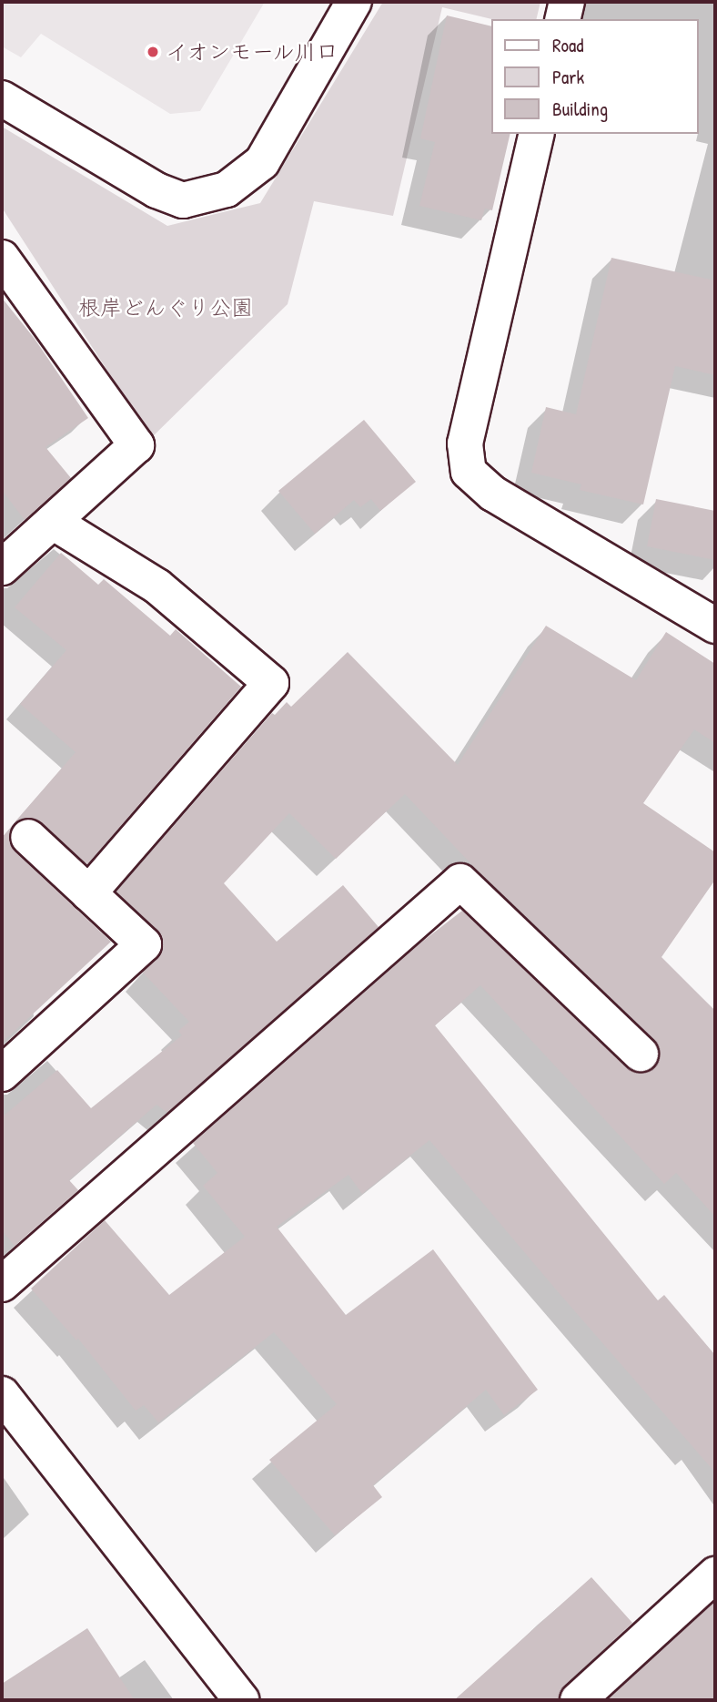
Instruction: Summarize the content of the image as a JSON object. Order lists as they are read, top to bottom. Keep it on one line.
{"parks":["根岸どんぐり公園"],"places":["イオンモール川口"],"legend":["Road","Park","Building"]}
